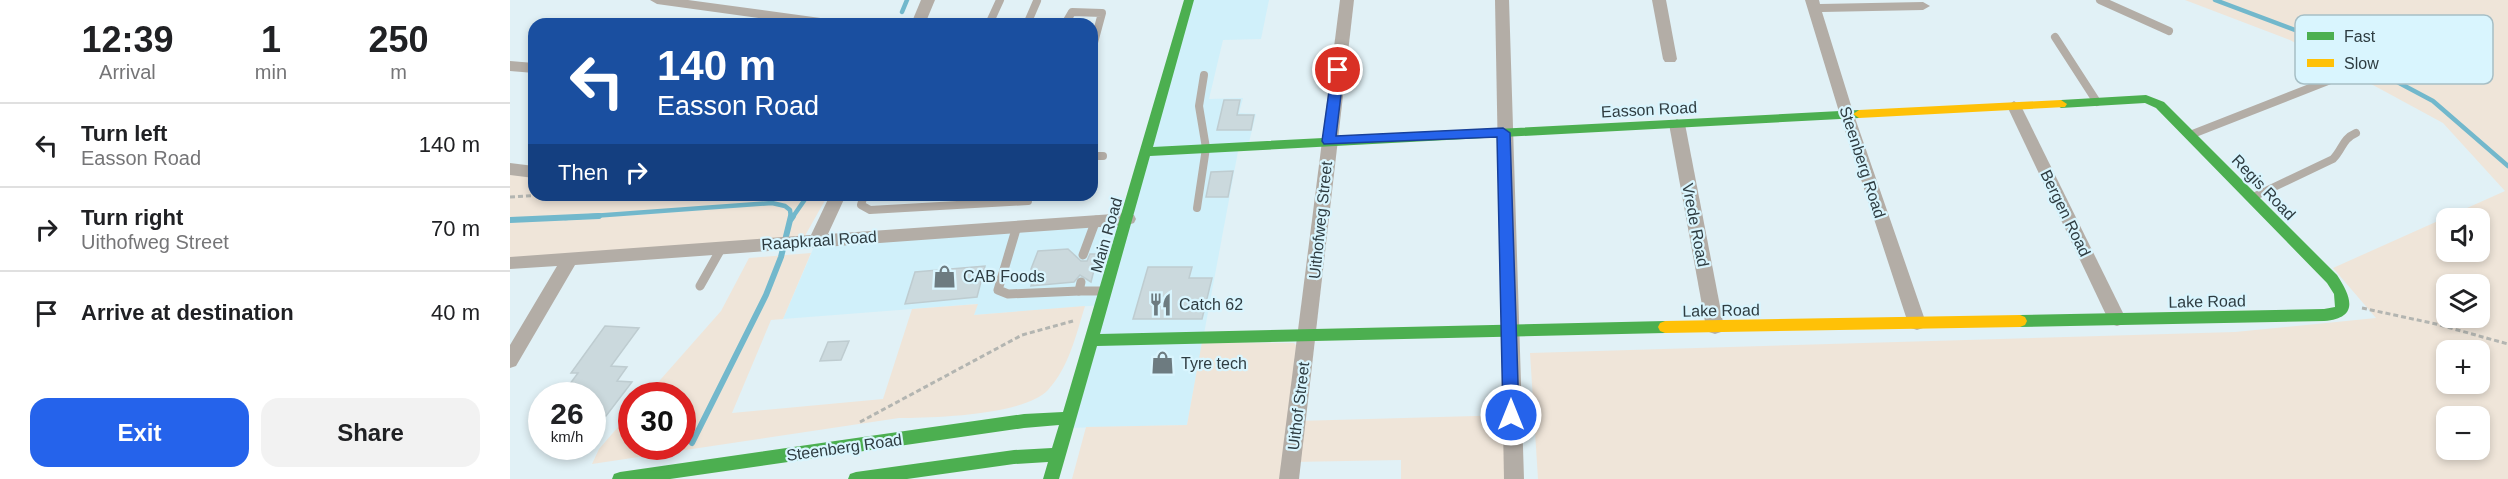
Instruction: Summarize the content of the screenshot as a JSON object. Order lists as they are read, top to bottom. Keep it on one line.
{"streets":{"street":["Easson Road","Steenberg Road","Regis Road","Bergen Road","Uithofweg Street","Vrede Road","Main Road","Raapkraal Road","Lake Road","Uithof Street"]},"crossings":[["Easson Road","Steenberg Road"],["Easson Road","Regis Road"],["Easson Road","Bergen Road"],["Easson Road","Uithofweg Street"],["Easson Road","Vrede Road"],["Easson Road","Main Road"],["Steenberg Road","Main Road"],["Steenberg Road","Lake Road"],["Regis Road","Lake Road"],["Bergen Road","Lake Road"],["Uithofweg Street","Lake Road"],["Uithofweg Street","Uithof Street"],["Vrede Road","Lake Road"],["Main Road","Raapkraal Road"],["Main Road","Lake Road"],["Lake Road","Uithof Street"]],"places":{"shop":["CAB Foods","Tyre tech"],"restaurant":["Catch 62"]},"legend":["Fast","Slow"],"page":{"eta":["12:39","Arrival","1","min","250","m"],"turn":["140 m","Easson Road"],"list":[{"name":"Turn left","note":"Easson Road","value":"140 m"},{"name":"Turn right","note":"Uithofweg Street","value":"70 m"},{"name":"Arrive at destination","value":"40 m"}],"then":"Then","map_buttons":["+","−"],"speed":"26 km/h","limit":"30","buttons":["Exit","Share"]}}
